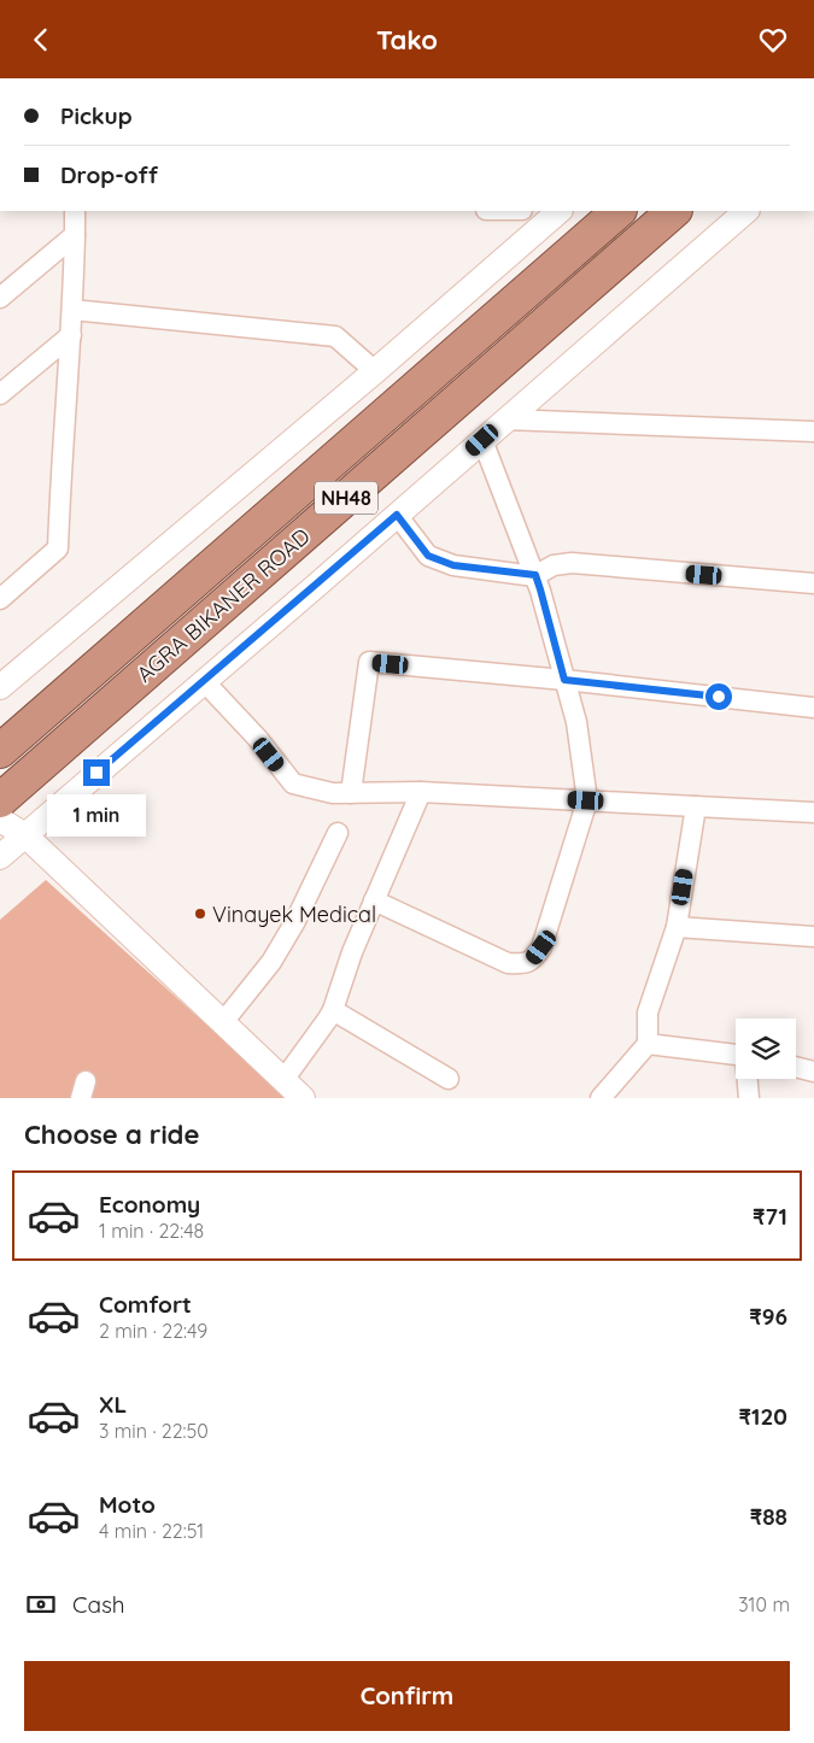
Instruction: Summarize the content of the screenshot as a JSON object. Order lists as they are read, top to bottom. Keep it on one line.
{"streets":{"highway":["NH48","AGRA BIKANER ROAD"]},"places":["Vinayek Medical"],"page":{"header":"Tako","banner":["Pickup","Drop-off"],"bubble":"1 min","heading":"Choose a ride","list":[{"name":"Economy","note":"1 min · 22:48","value":"₹71"},{"name":"Comfort","note":"2 min · 22:49","value":"₹96"},{"name":"XL","note":"3 min · 22:50","value":"₹120"},{"name":"Moto","note":"4 min · 22:51","value":"₹88"}],"pay":["Cash","310 m"],"buttons":"Confirm"}}
